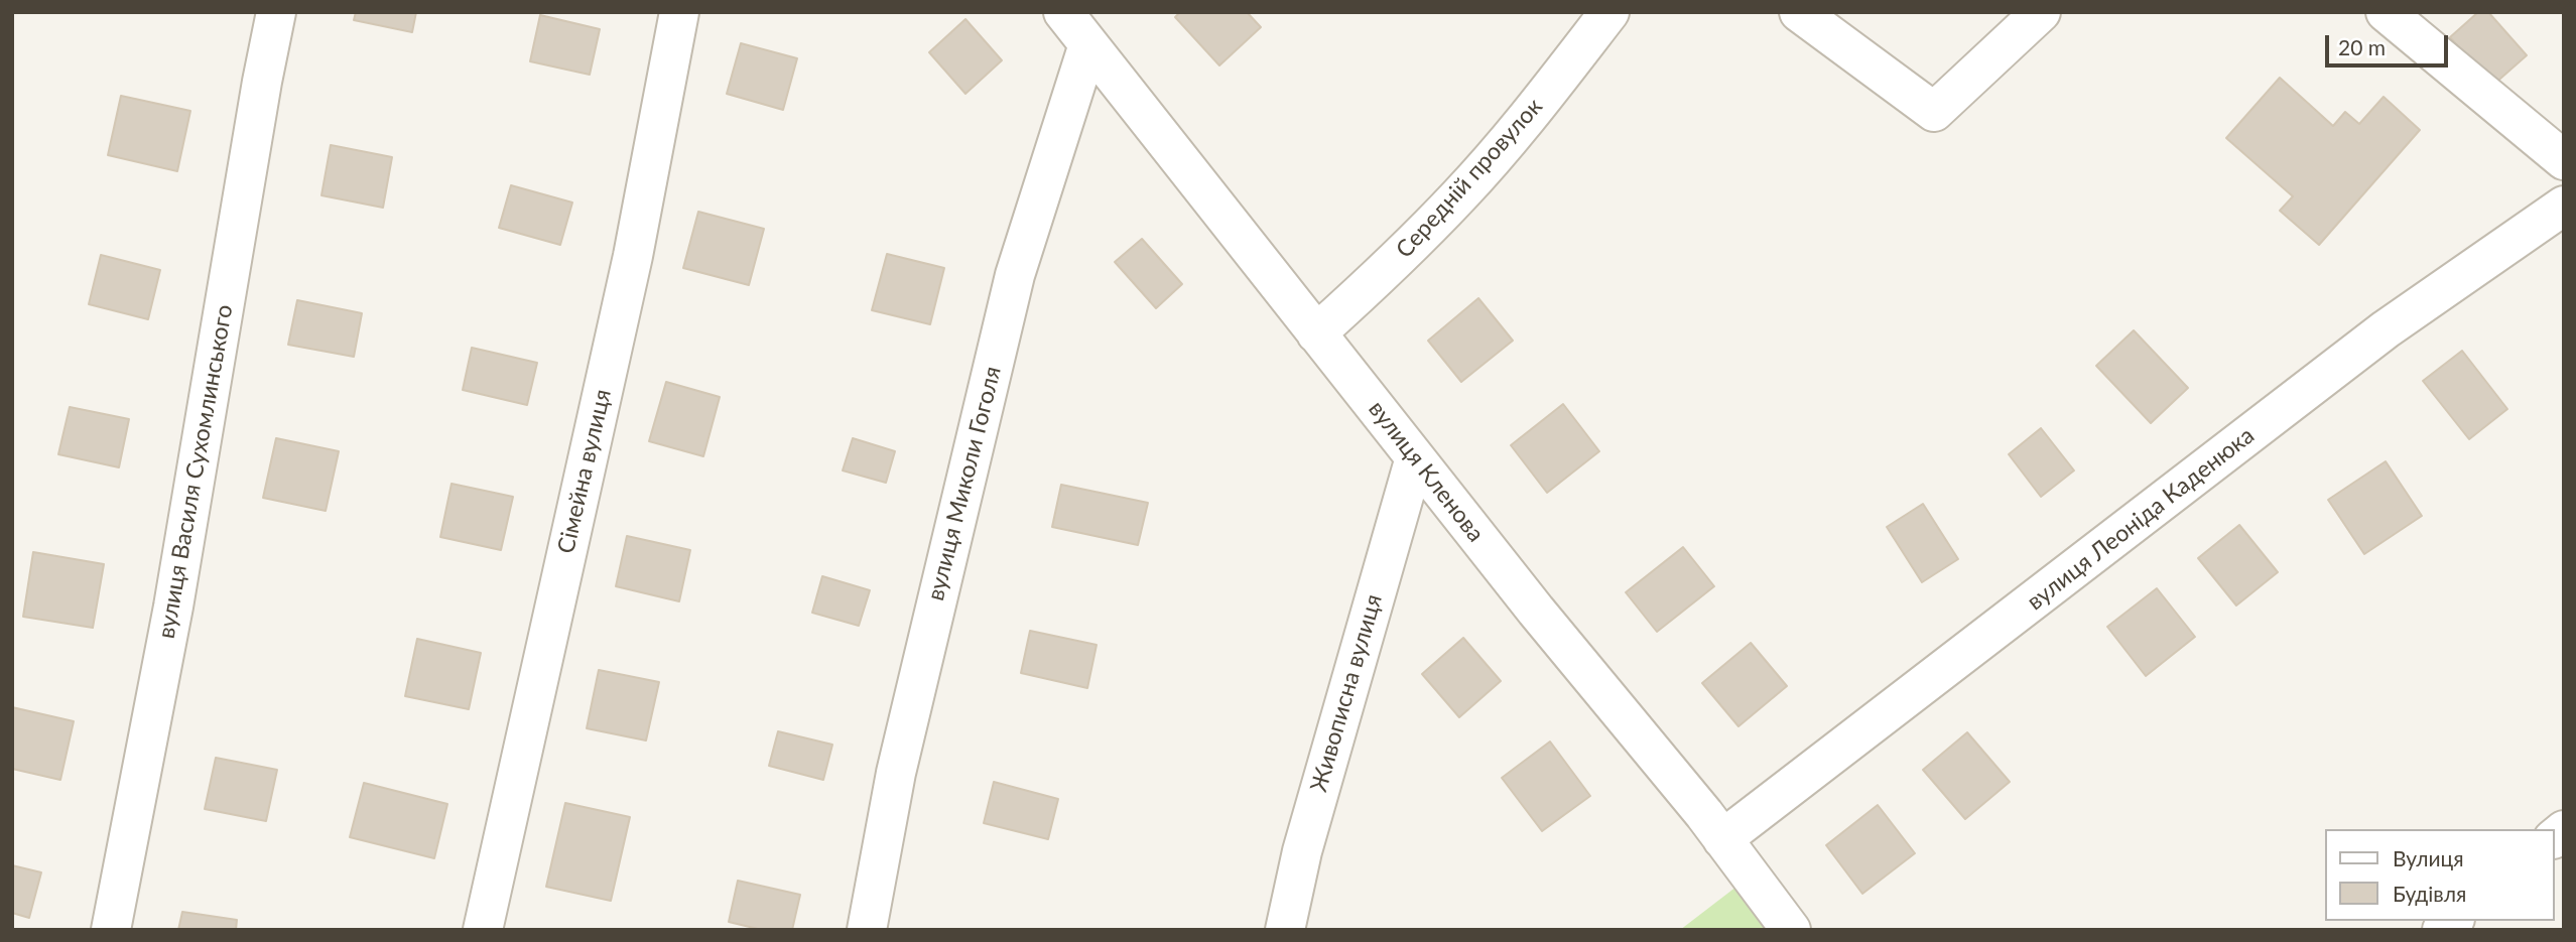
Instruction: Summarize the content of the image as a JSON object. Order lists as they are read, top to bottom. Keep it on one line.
{"streets":{"street":["Середній провулок","вулиця Василя Сухомлинського","Сімейна вулиця","вулиця Кленова","вулиця Миколи Гоголя","вулиця Леоніда Каденюка","Живописна вулиця"]},"crossings":[["Середній провулок","вулиця Кленова"],["вулиця Кленова","вулиця Миколи Гоголя"],["вулиця Кленова","вулиця Леоніда Каденюка"],["вулиця Кленова","Живописна вулиця"]],"legend":["Вулиця","Будівля"],"scale_bar":"20 m"}
